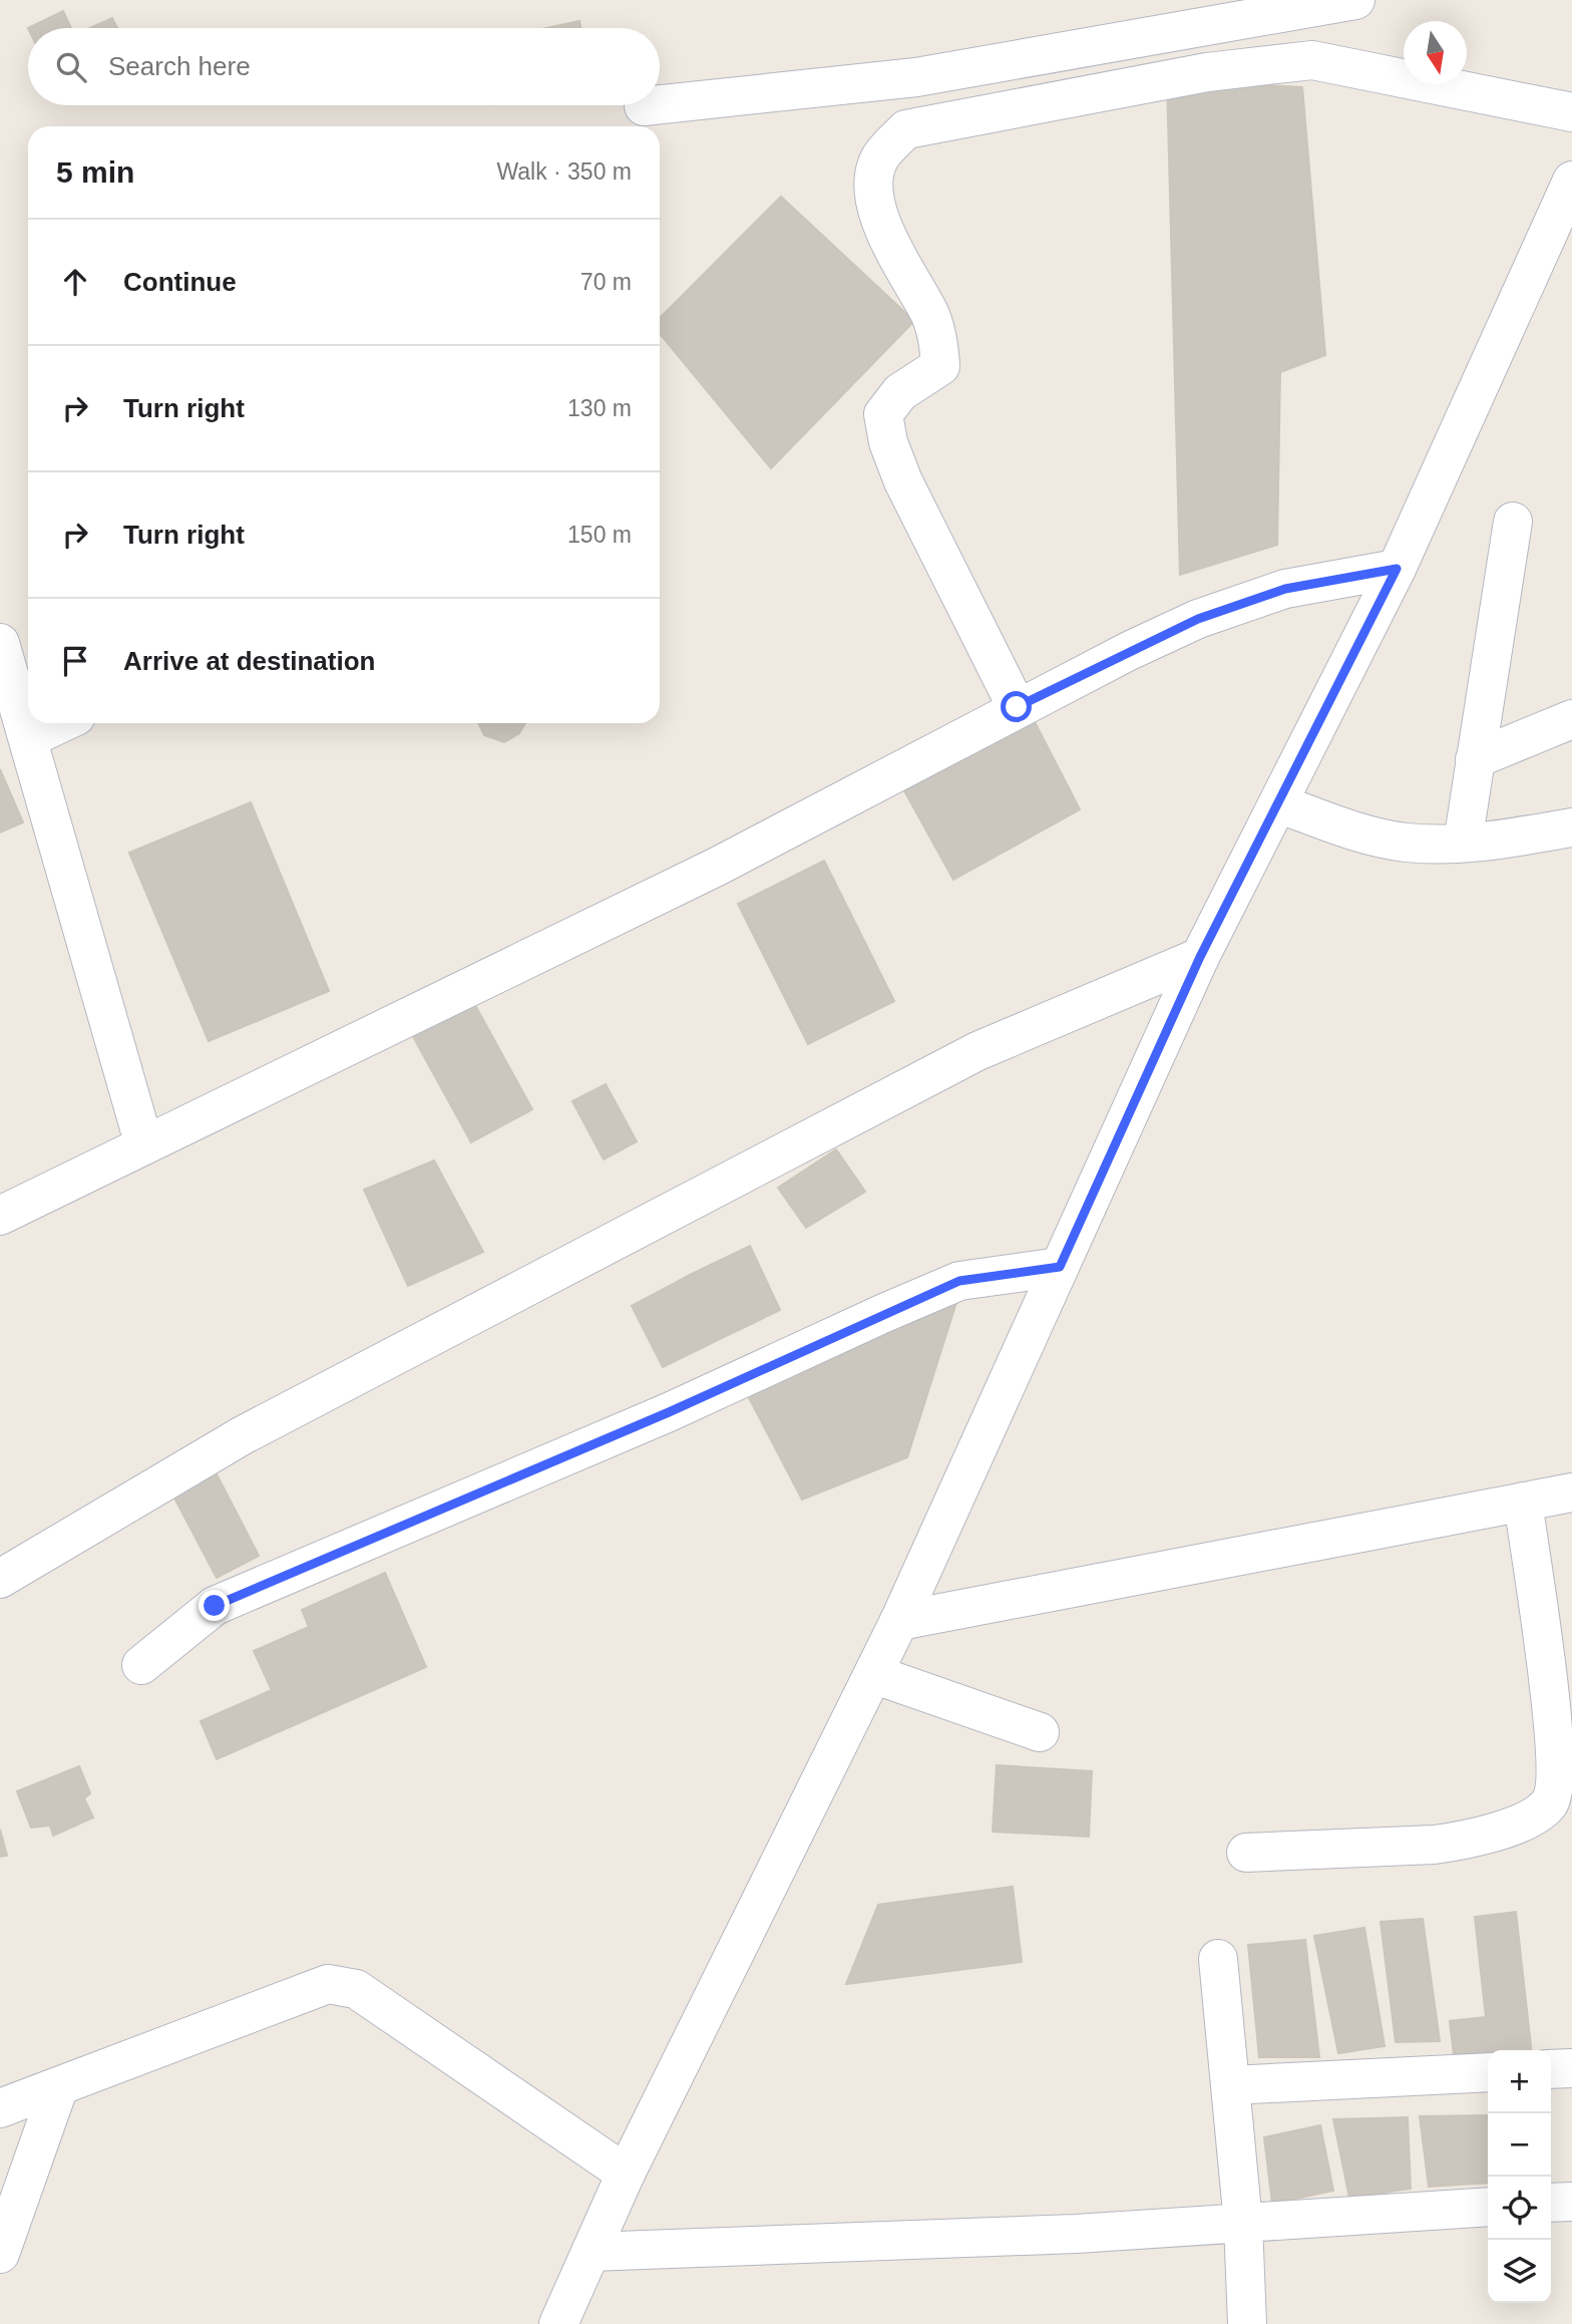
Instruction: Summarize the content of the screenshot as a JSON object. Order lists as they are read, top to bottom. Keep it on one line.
{"north":"bottom","page":{"search":"Search here","heading":["5 min","Walk · 350 m"],"list":[["Continue","70 m"],["Turn right","130 m"],["Turn right","150 m"],"Arrive at destination"],"map_buttons":["+","−"]}}
